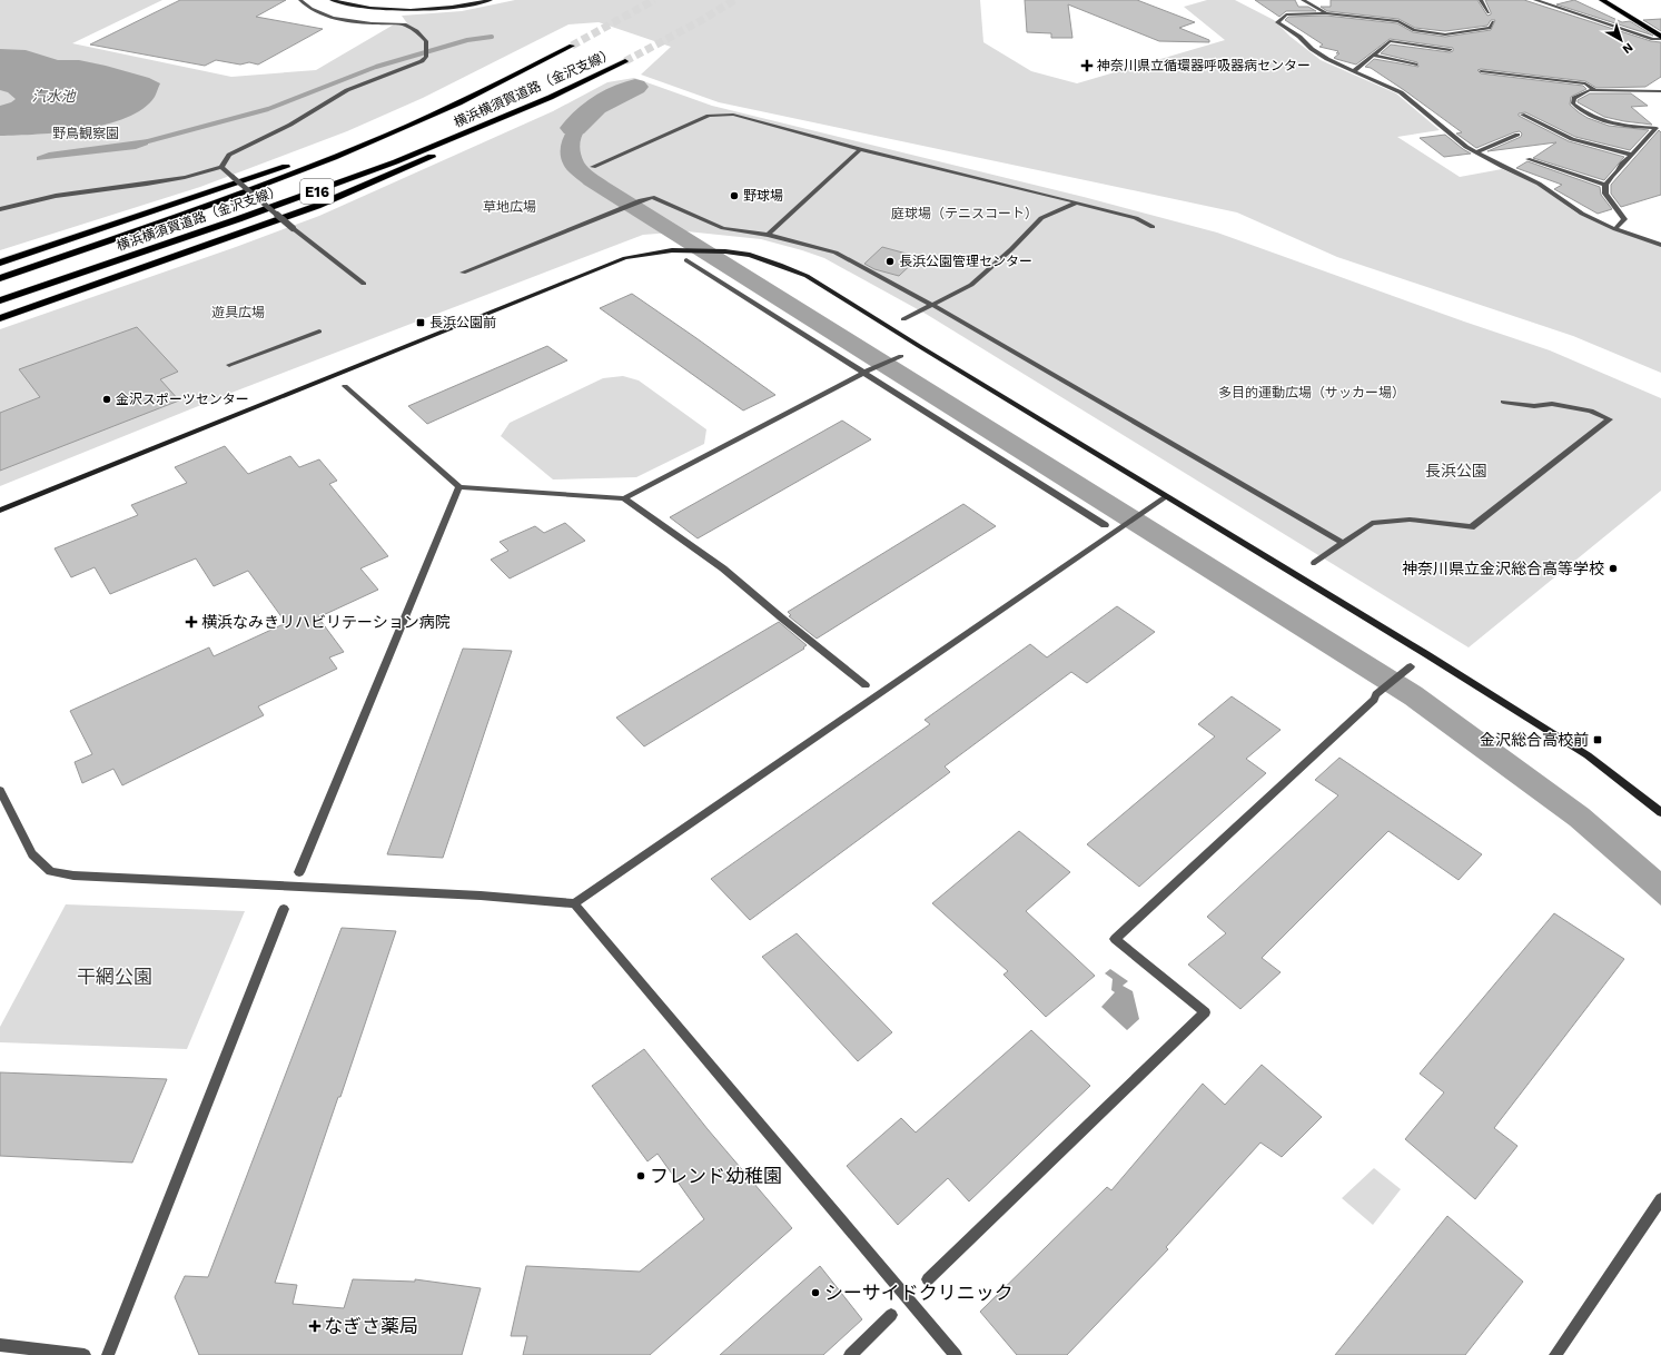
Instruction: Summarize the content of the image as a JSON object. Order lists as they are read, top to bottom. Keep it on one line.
{"streets":{"highway":["横浜横須賀道路（金沢支線）","E16"]},"water":["汽水池"],"parks":["野鳥観察園","草地広場","庭球場（テニスコート）","遊具広場","多目的運動広場（サッカー場）","長浜公園","干網公園"],"places":{"health":["神奈川県立循環器呼吸器病センター","横浜なみきリハビリテーション病院","なぎさ薬局"],"other":["野球場","長浜公園管理センター","金沢スポーツセンター","神奈川県立金沢総合高等学校","フレンド幼稚園","シーサイドクリニック"],"transit":["長浜公園前","金沢総合高校前"]},"north":"bottom right"}
